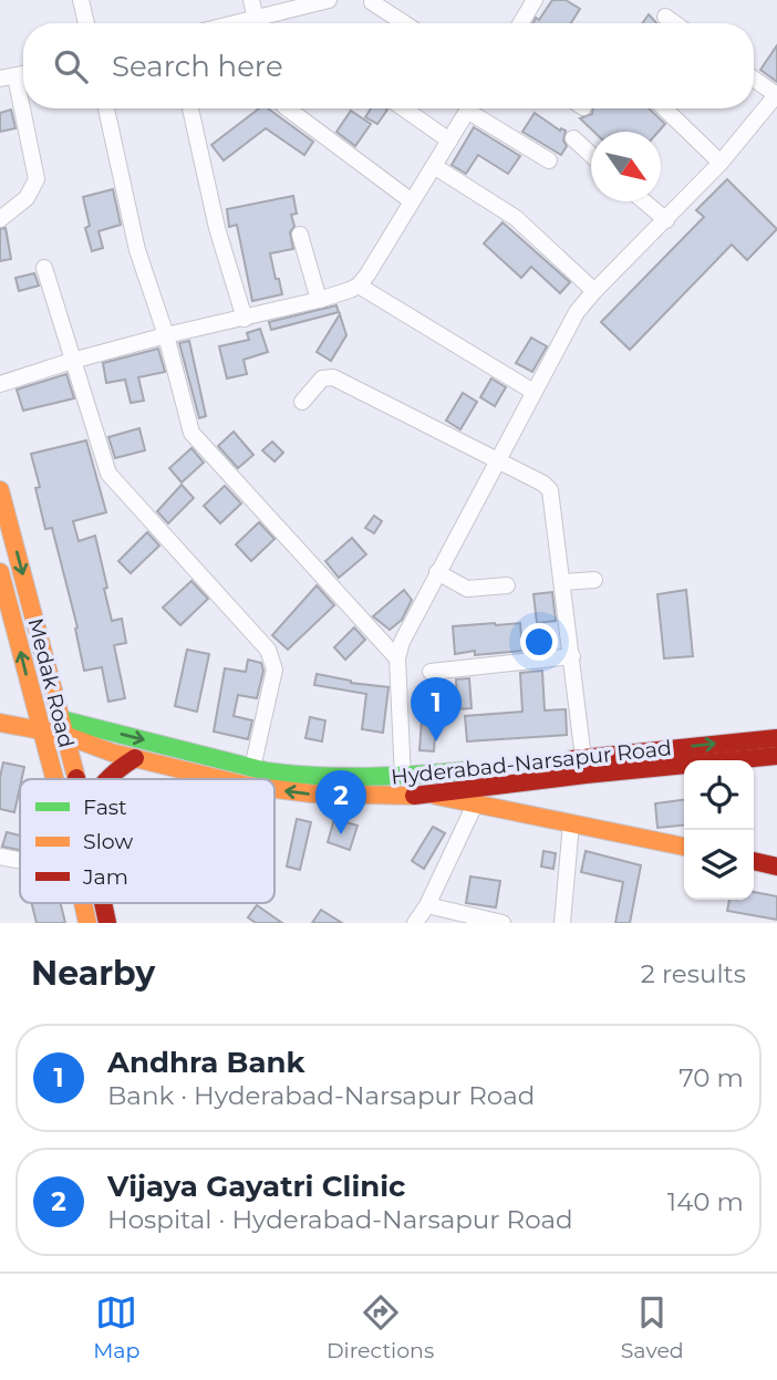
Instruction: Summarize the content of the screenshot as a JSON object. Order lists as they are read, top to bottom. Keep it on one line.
{"streets":{"main road":["Medak Road","Hyderabad-Narsapur Road"]},"crossings":[["Medak Road","Hyderabad-Narsapur Road"]],"legend":["Fast","Slow","Jam"],"north":"bottom right","page":{"search":"Search here","pins":["1","2"],"heading":["Nearby","2 results"],"list":[{"mark":"1","name":"Andhra Bank","note":"Bank · Hyderabad-Narsapur Road","value":"70 m"},{"mark":"2","name":"Vijaya Gayatri Clinic","note":"Hospital · Hyderabad-Narsapur Road","value":"140 m"}],"nav":["Map","Directions","Saved"]}}
